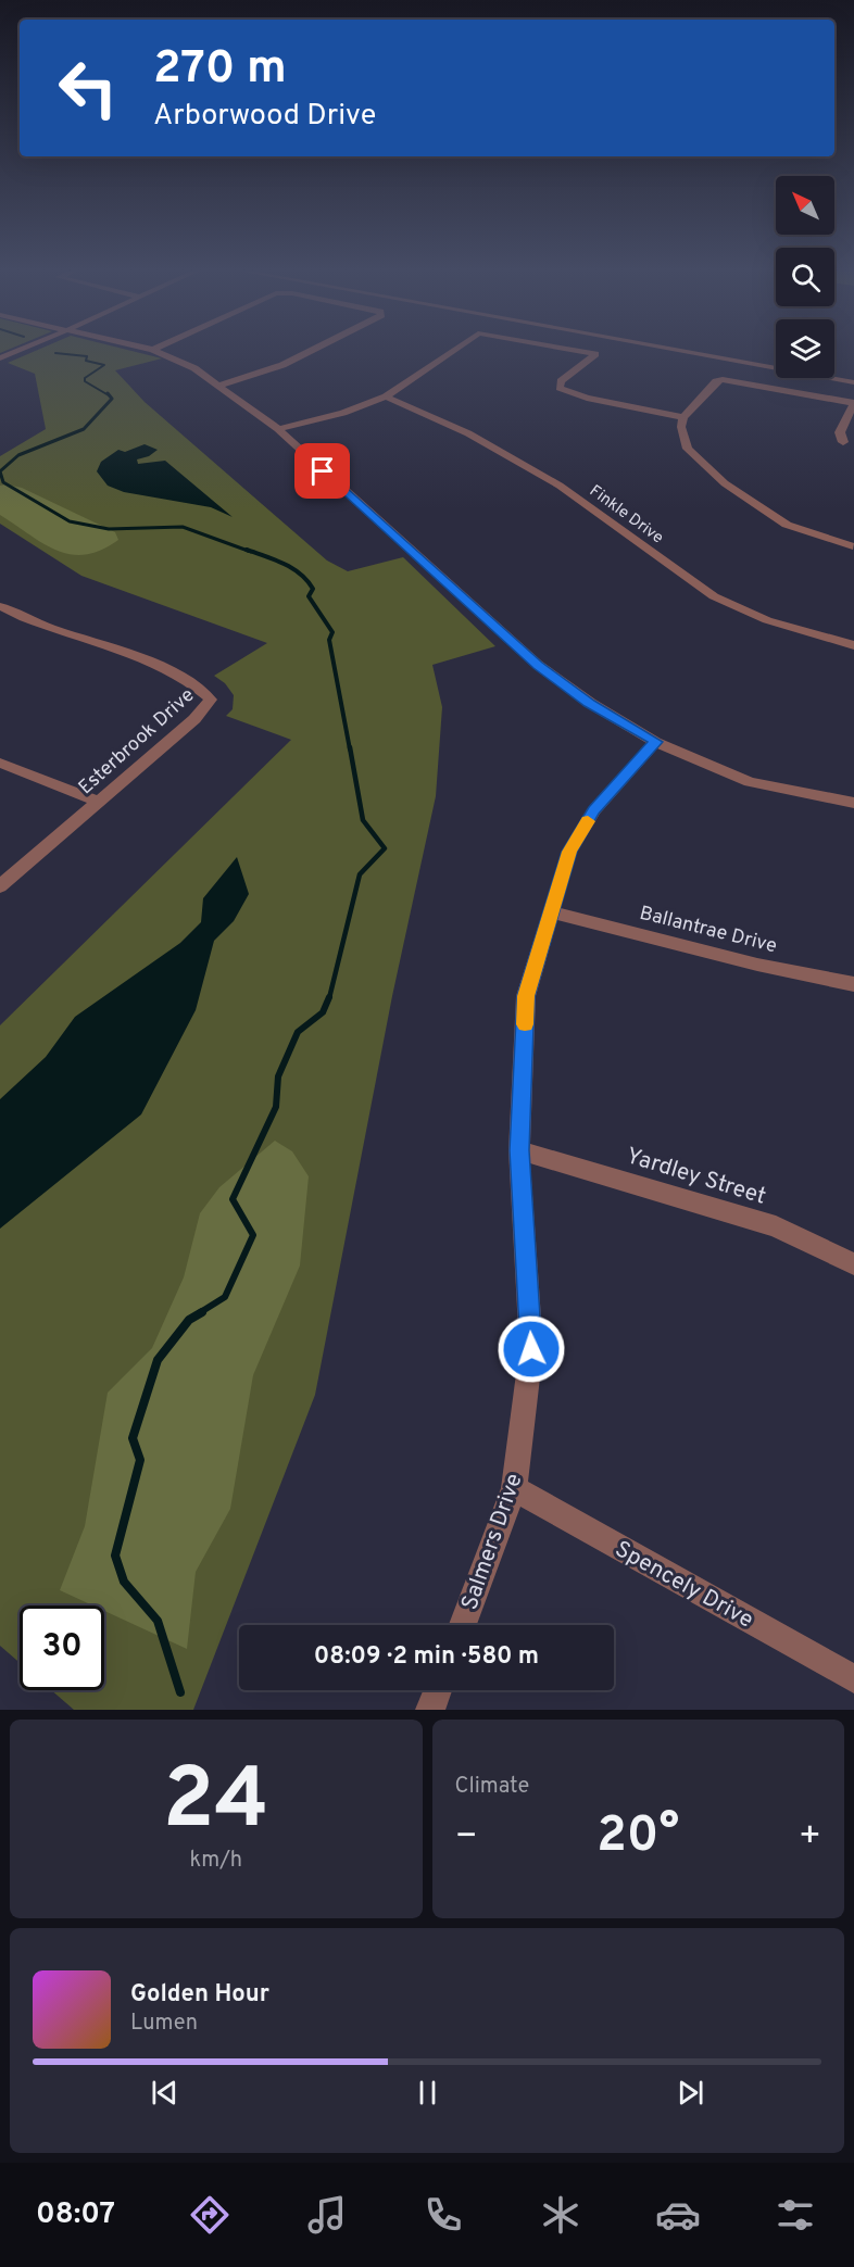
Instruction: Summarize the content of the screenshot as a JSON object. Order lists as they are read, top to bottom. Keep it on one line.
{"streets":{"street":["Finkle Drive","Esterbrook Drive","Ballantrae Drive","Yardley Street","Salmers Drive","Spencely Drive"]},"crossings":[["Ballantrae Drive","Salmers Drive"],["Yardley Street","Salmers Drive"],["Salmers Drive","Spencely Drive"]],"north":"top left","page":{"turn":["270 m","Arborwood Drive"],"limit":"30","trip":"08:09 · 2 min · 580 m","tile":[["24","km/h"],"Climate"],"heat":["−","20°","+"],"song":["Golden Hour","Lumen"],"tabs":"08:07"}}
